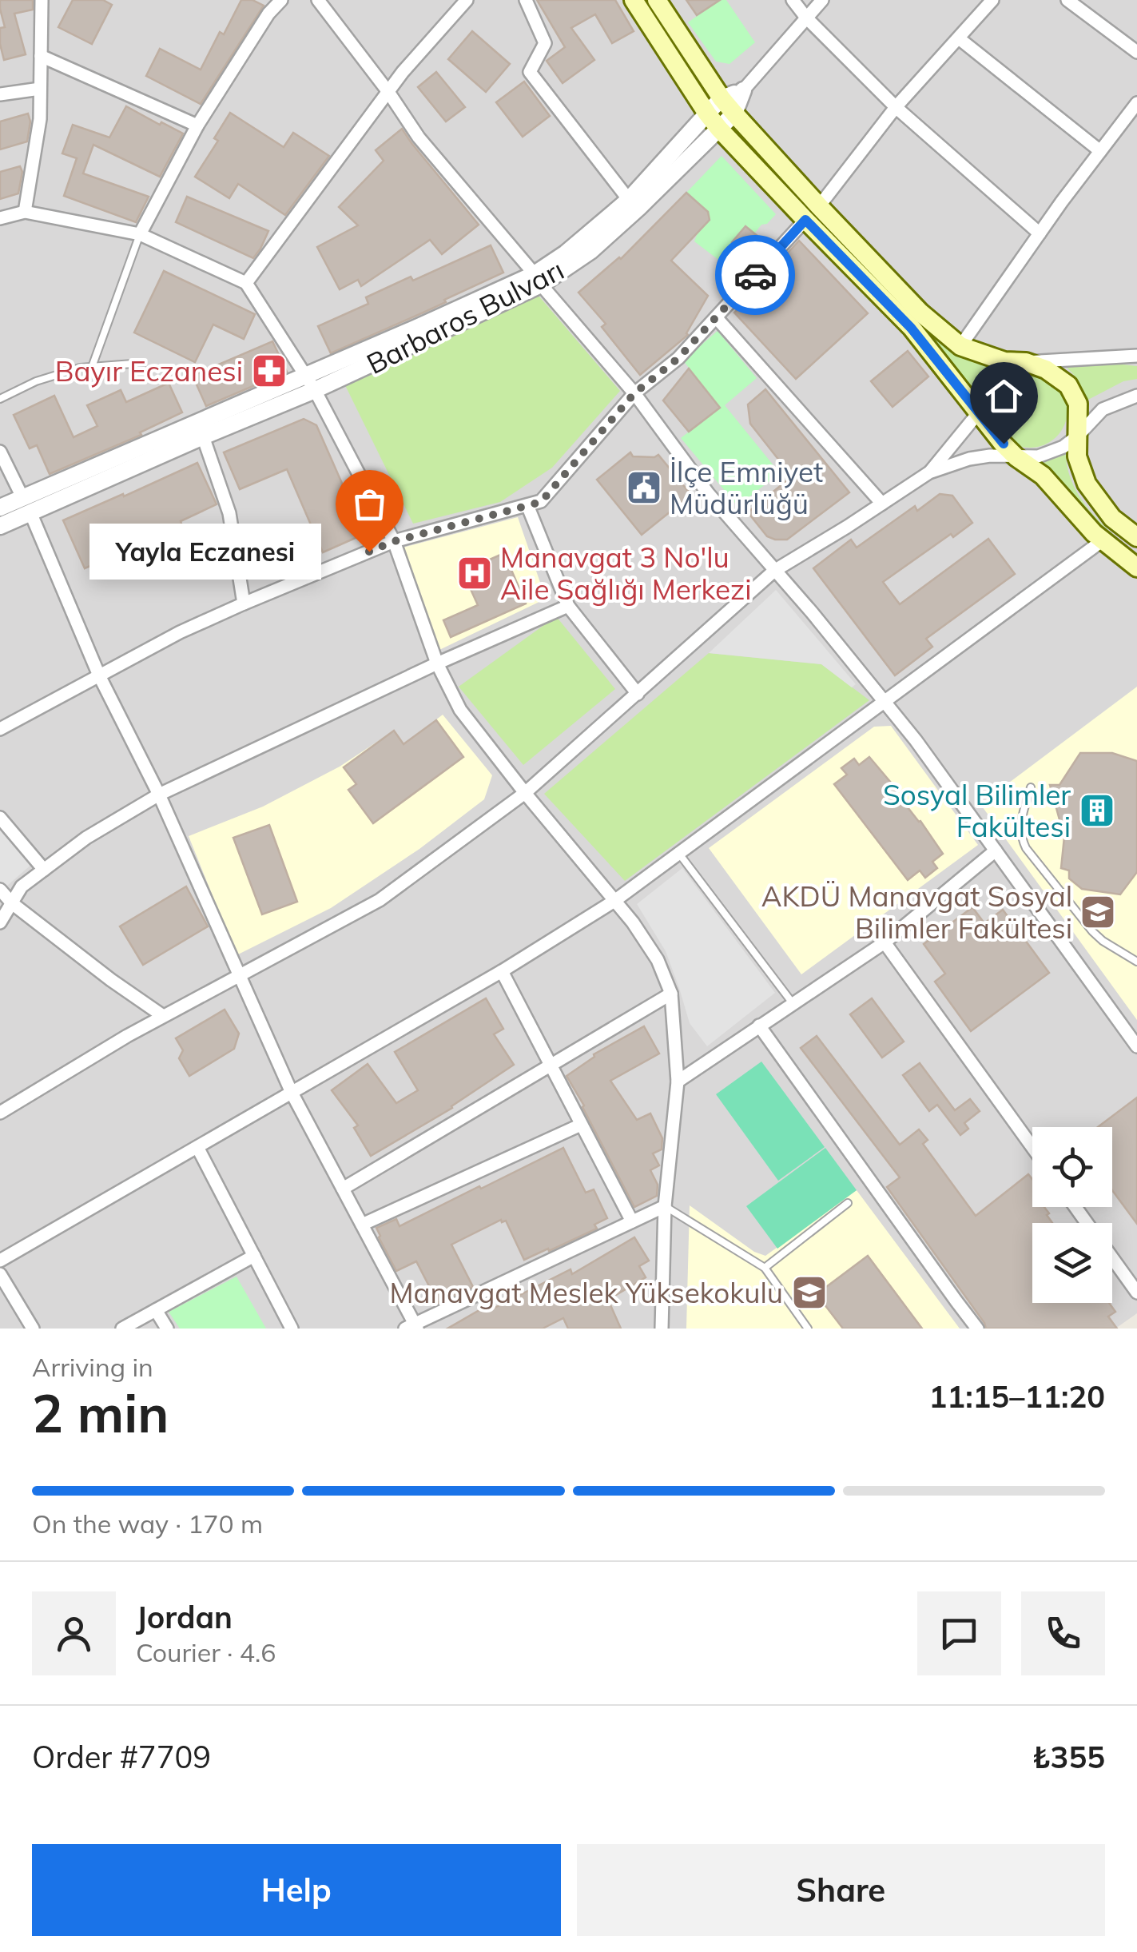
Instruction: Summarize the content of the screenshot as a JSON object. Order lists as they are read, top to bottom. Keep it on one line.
{"streets":{"street":["Barbaros Bulvarı"]},"places":{"pharmacy":["Bayır Eczanesi"],"public building":["İlçe Emniyet Müdürlüğü"],"other":["Yayla Eczanesi"],"hospital":["Manavgat 3 No'lu Aile Sağlığı Merkezi"],"building":["Sosyal Bilimler Fakültesi"],"school or university":["AKDÜ Manavgat Sosyal Bilimler Fakültesi","Manavgat Meslek Yüksekokulu"]},"page":{"bubble":"Yayla Eczanesi","heading":["2 min","Arriving in","11:15–11:20"],"panel":["Jordan","Courier · 4.6","Order #7709","₺355"],"bar":"On the way · 170 m","buttons":["Help","Share"]}}
